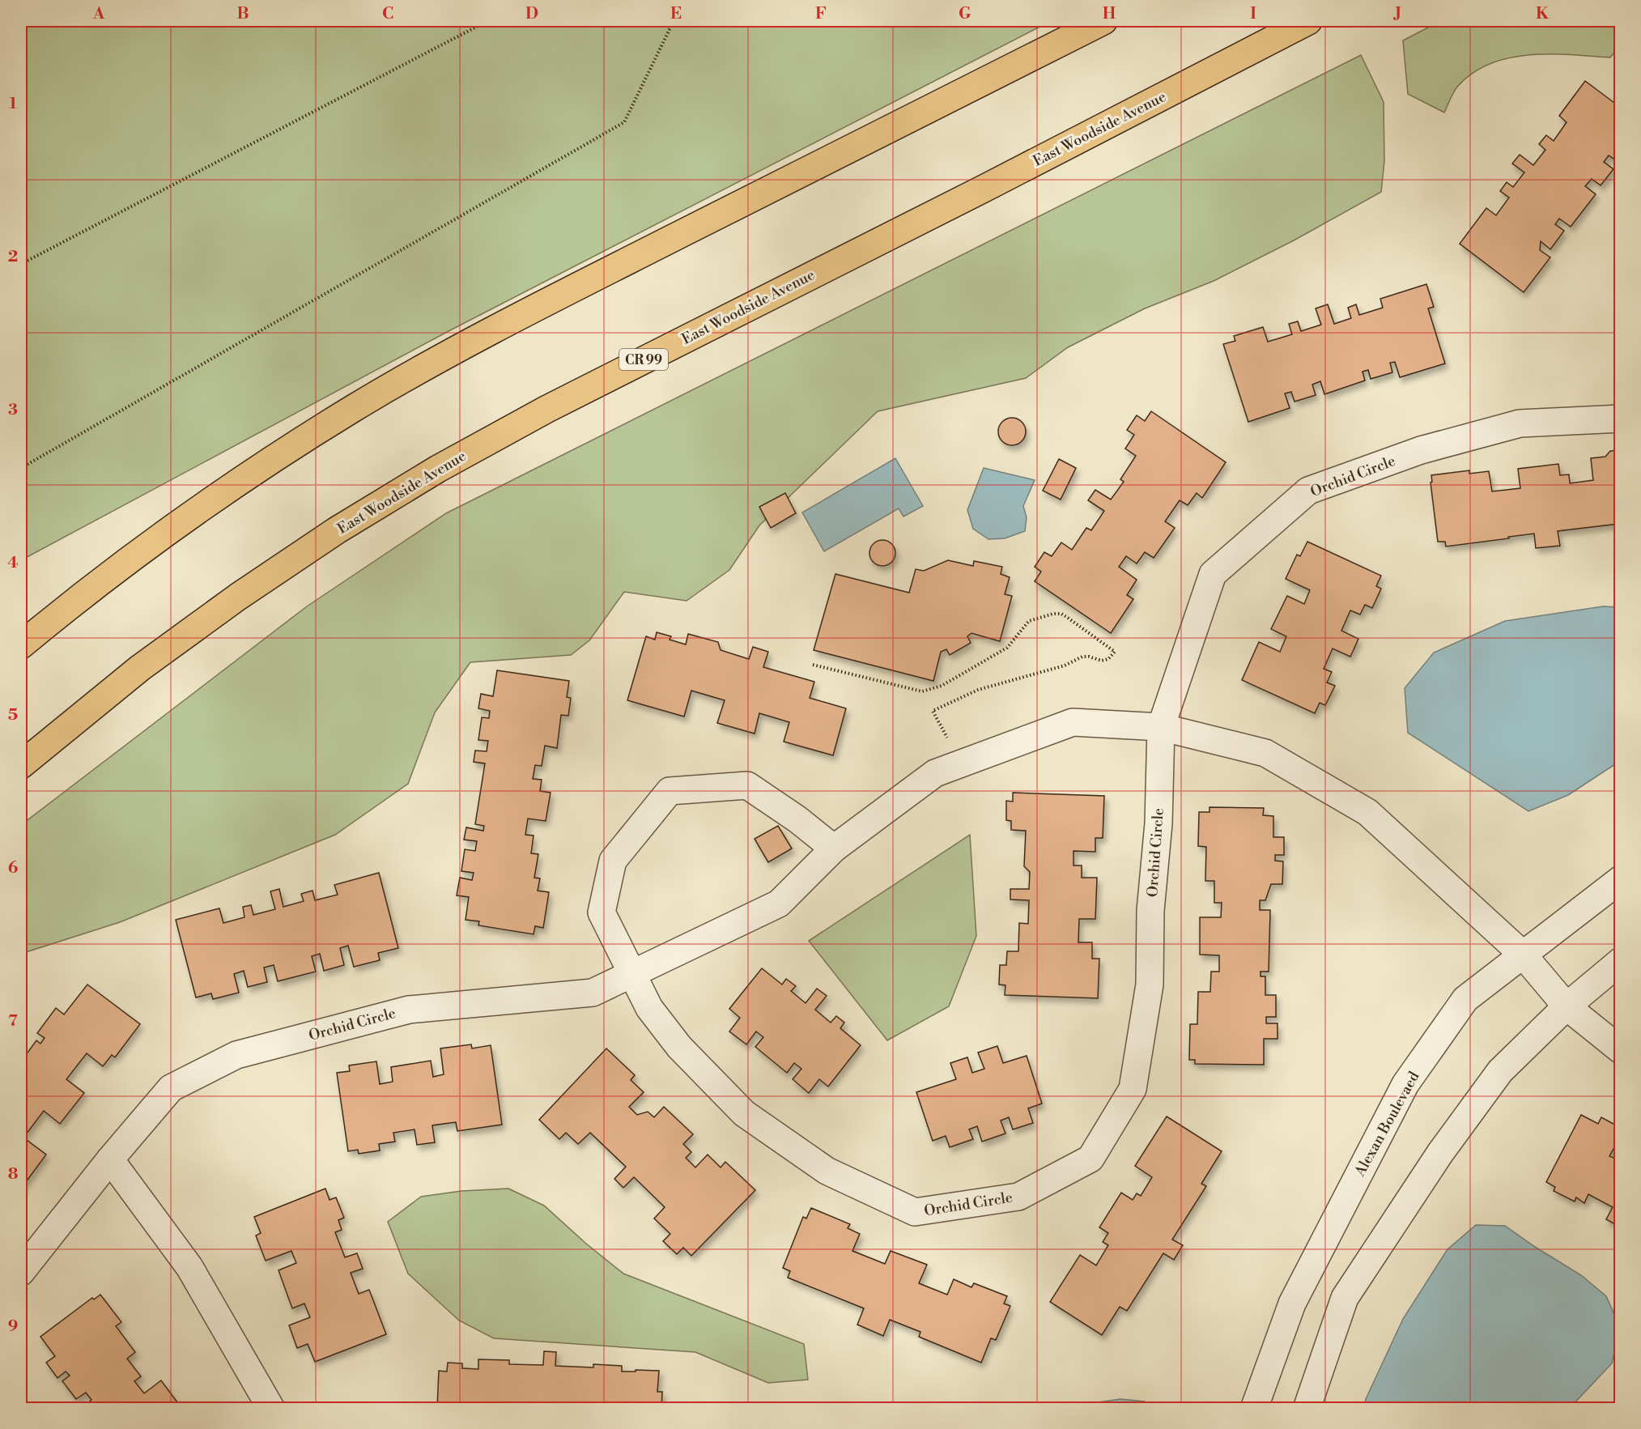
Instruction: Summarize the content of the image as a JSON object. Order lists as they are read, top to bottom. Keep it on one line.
{"streets":{"main road":["East Woodside Avenue","CR 99"],"street":["Orchid Circle","Alexan Boulevaed"]},"crossings":[["Orchid Circle","Alexan Boulevaed"]],"grid":{"columns":["A","B","C","D","E","F","G","H","I","J","K"],"rows":["1","2","3","4","5","6","7","8","9"]}}
